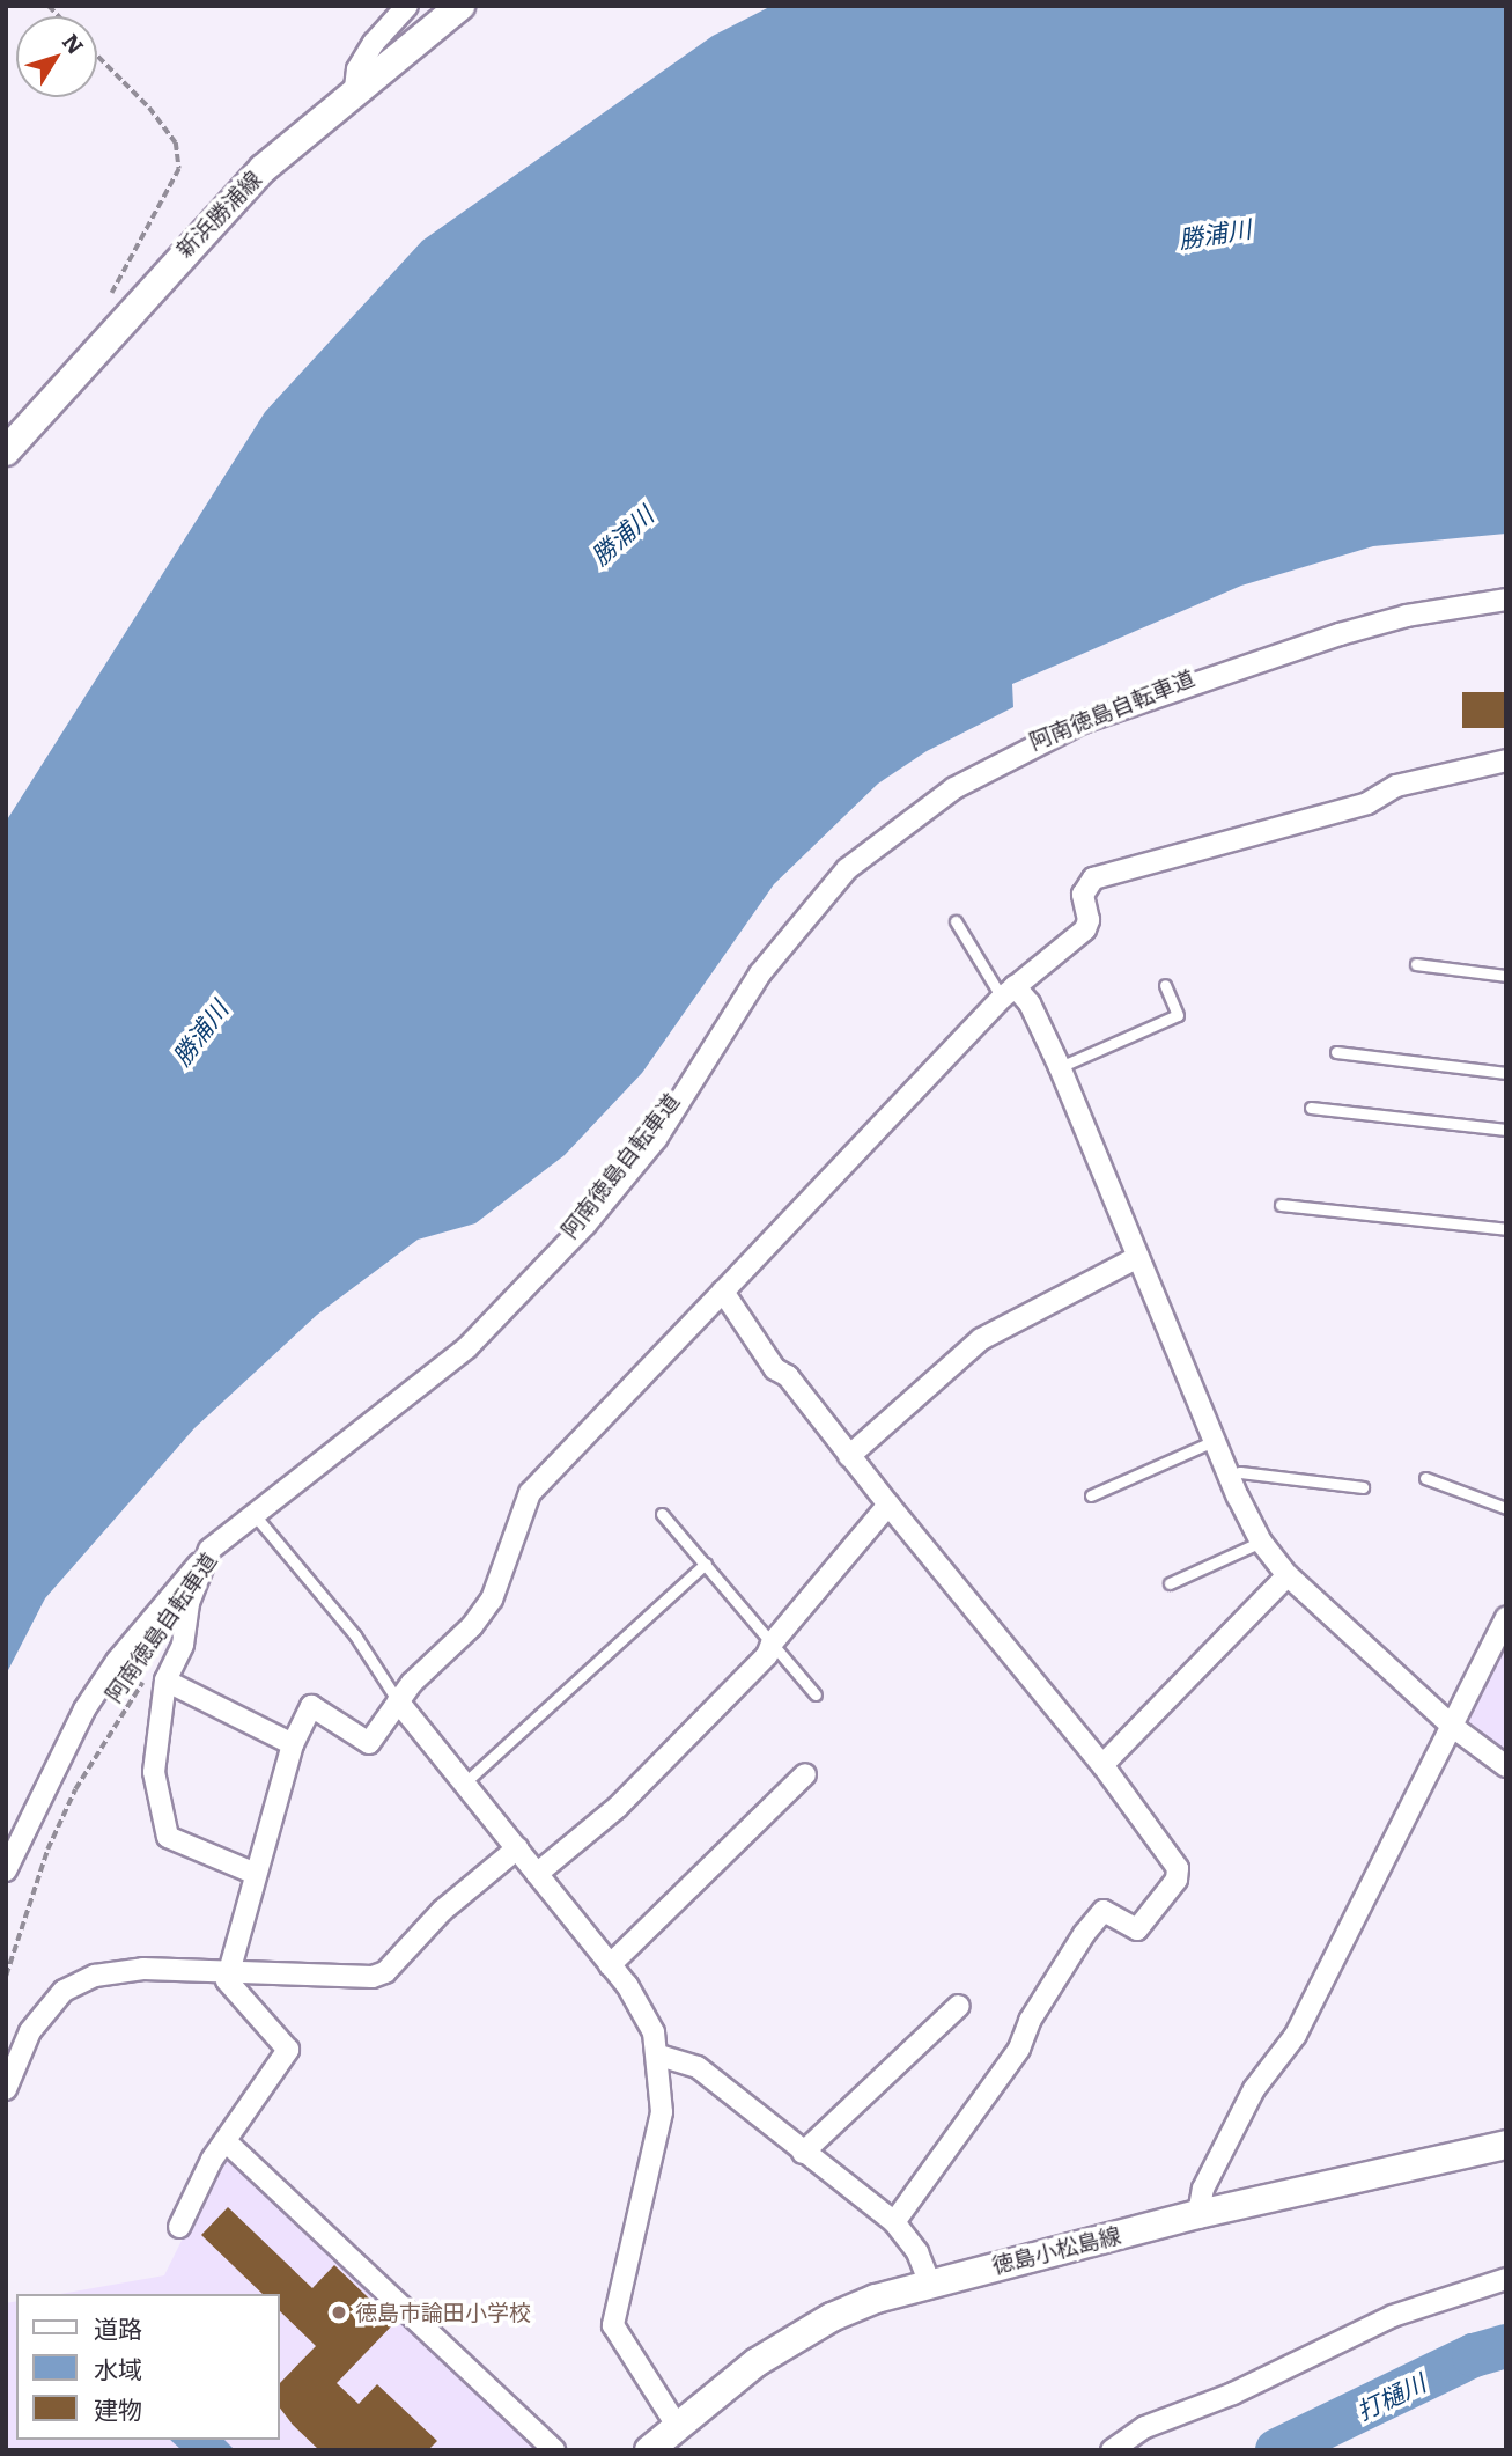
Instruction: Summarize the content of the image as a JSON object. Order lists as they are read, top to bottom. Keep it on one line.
{"streets":{"main road":["新浜勝浦線","徳島小松島線"],"path":["阿南徳島自転車道"]},"water":["勝浦川","打樋川"],"places":["徳島市論田小学校"],"legend":["道路","水域","建物"],"north":"top right"}
